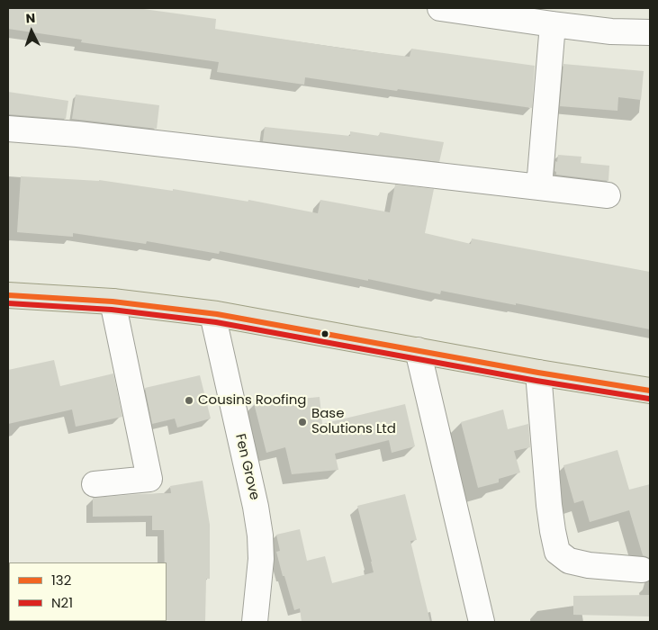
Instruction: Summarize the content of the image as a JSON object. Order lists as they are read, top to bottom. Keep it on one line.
{"streets":{"street":["Fen Grove"]},"places":["Cousins Roofing","Base Solutions Ltd"],"lines":["transit line 132","transit line N21"],"legend":["132","N21"],"north":"top"}
